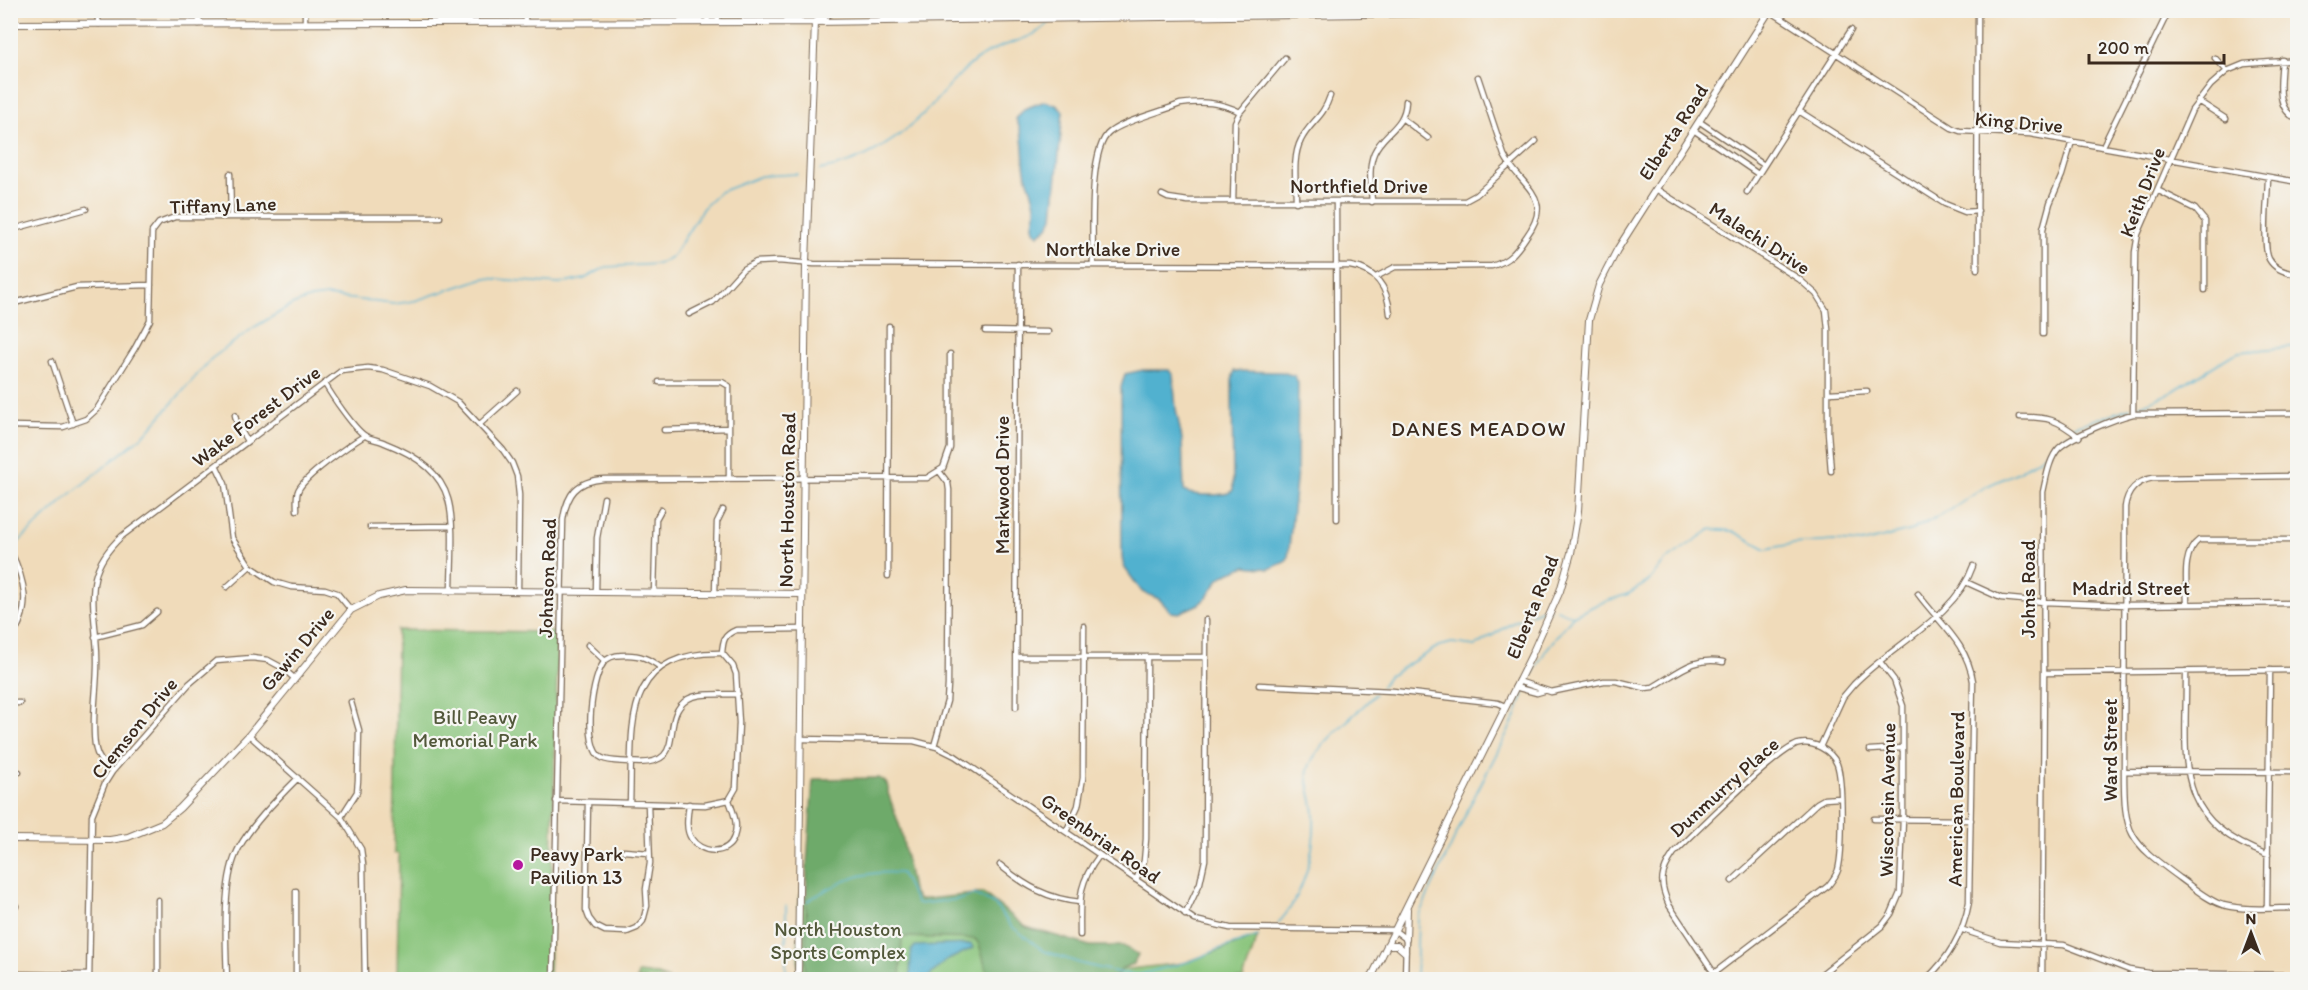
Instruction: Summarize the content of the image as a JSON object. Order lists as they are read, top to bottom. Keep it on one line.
{"streets":{"street":["King Drive","Elberta Road","Northfield Drive","Keith Drive","Tiffany Lane","Malachi Drive","Northlake Drive","Wake Forest Drive","Markwood Drive","North Houston Road","Johnson Road","Madrid Street","Johns Road","Gawin Drive","Clemson Drive","Ward Street","Dunmurry Place","American Boulevard","Wisconsin Avenue","Greenbriar Road"]},"crossings":[["King Drive","Elberta Road"],["King Drive","Keith Drive"],["Elberta Road","Malachi Drive"],["Elberta Road","Greenbriar Road"],["Keith Drive","Johns Road"],["Northlake Drive","Markwood Drive"],["Northlake Drive","North Houston Road"],["Wake Forest Drive","Gawin Drive"],["Wake Forest Drive","Clemson Drive"],["North Houston Road","Johnson Road"],["North Houston Road","Gawin Drive"],["North Houston Road","Greenbriar Road"],["Johnson Road","Gawin Drive"],["Madrid Street","Johns Road"],["Madrid Street","Ward Street"],["Gawin Drive","Clemson Drive"]],"districts":["DANES MEADOW"],"parks":["Bill Peavy Memorial Park","North Houston Sports Complex"],"places":["Peavy Park Pavilion 13"],"scale_bar":"200 m","north":"top"}
